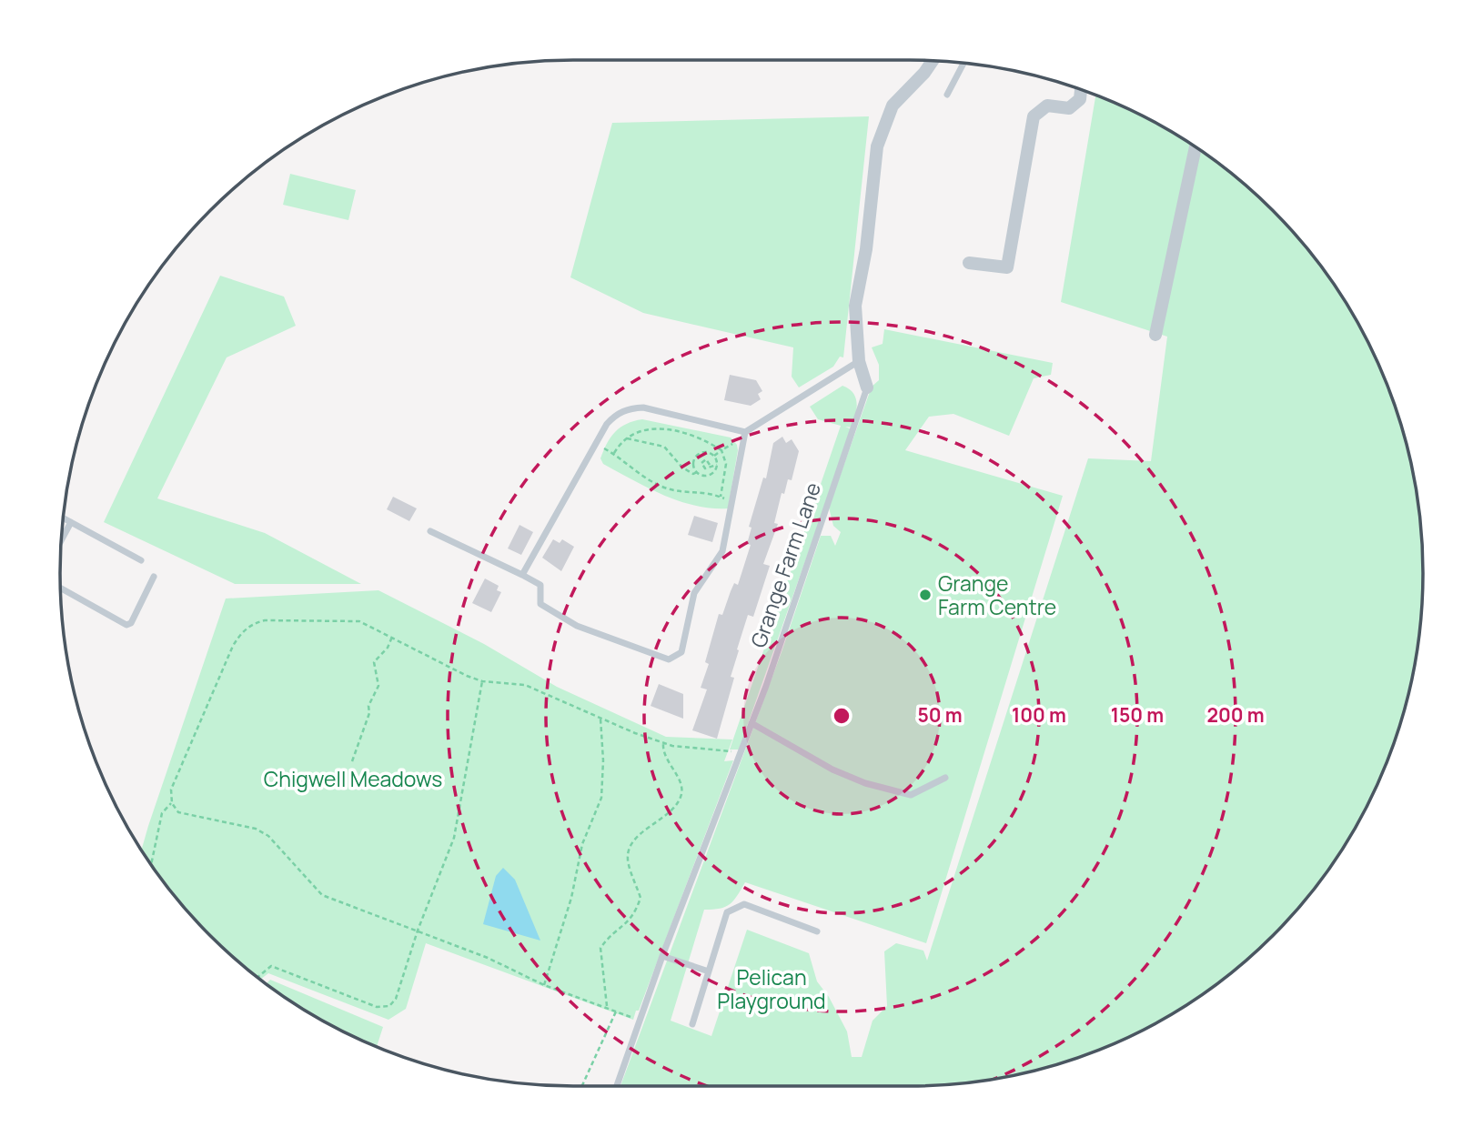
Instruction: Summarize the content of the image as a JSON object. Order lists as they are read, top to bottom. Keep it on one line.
{"streets":{"street":["Grange Farm Lane"]},"parks":["Chigwell Meadows","Pelican Playground"],"places":["Grange Farm Centre"],"rings":["50 m","100 m","150 m","200 m"]}
